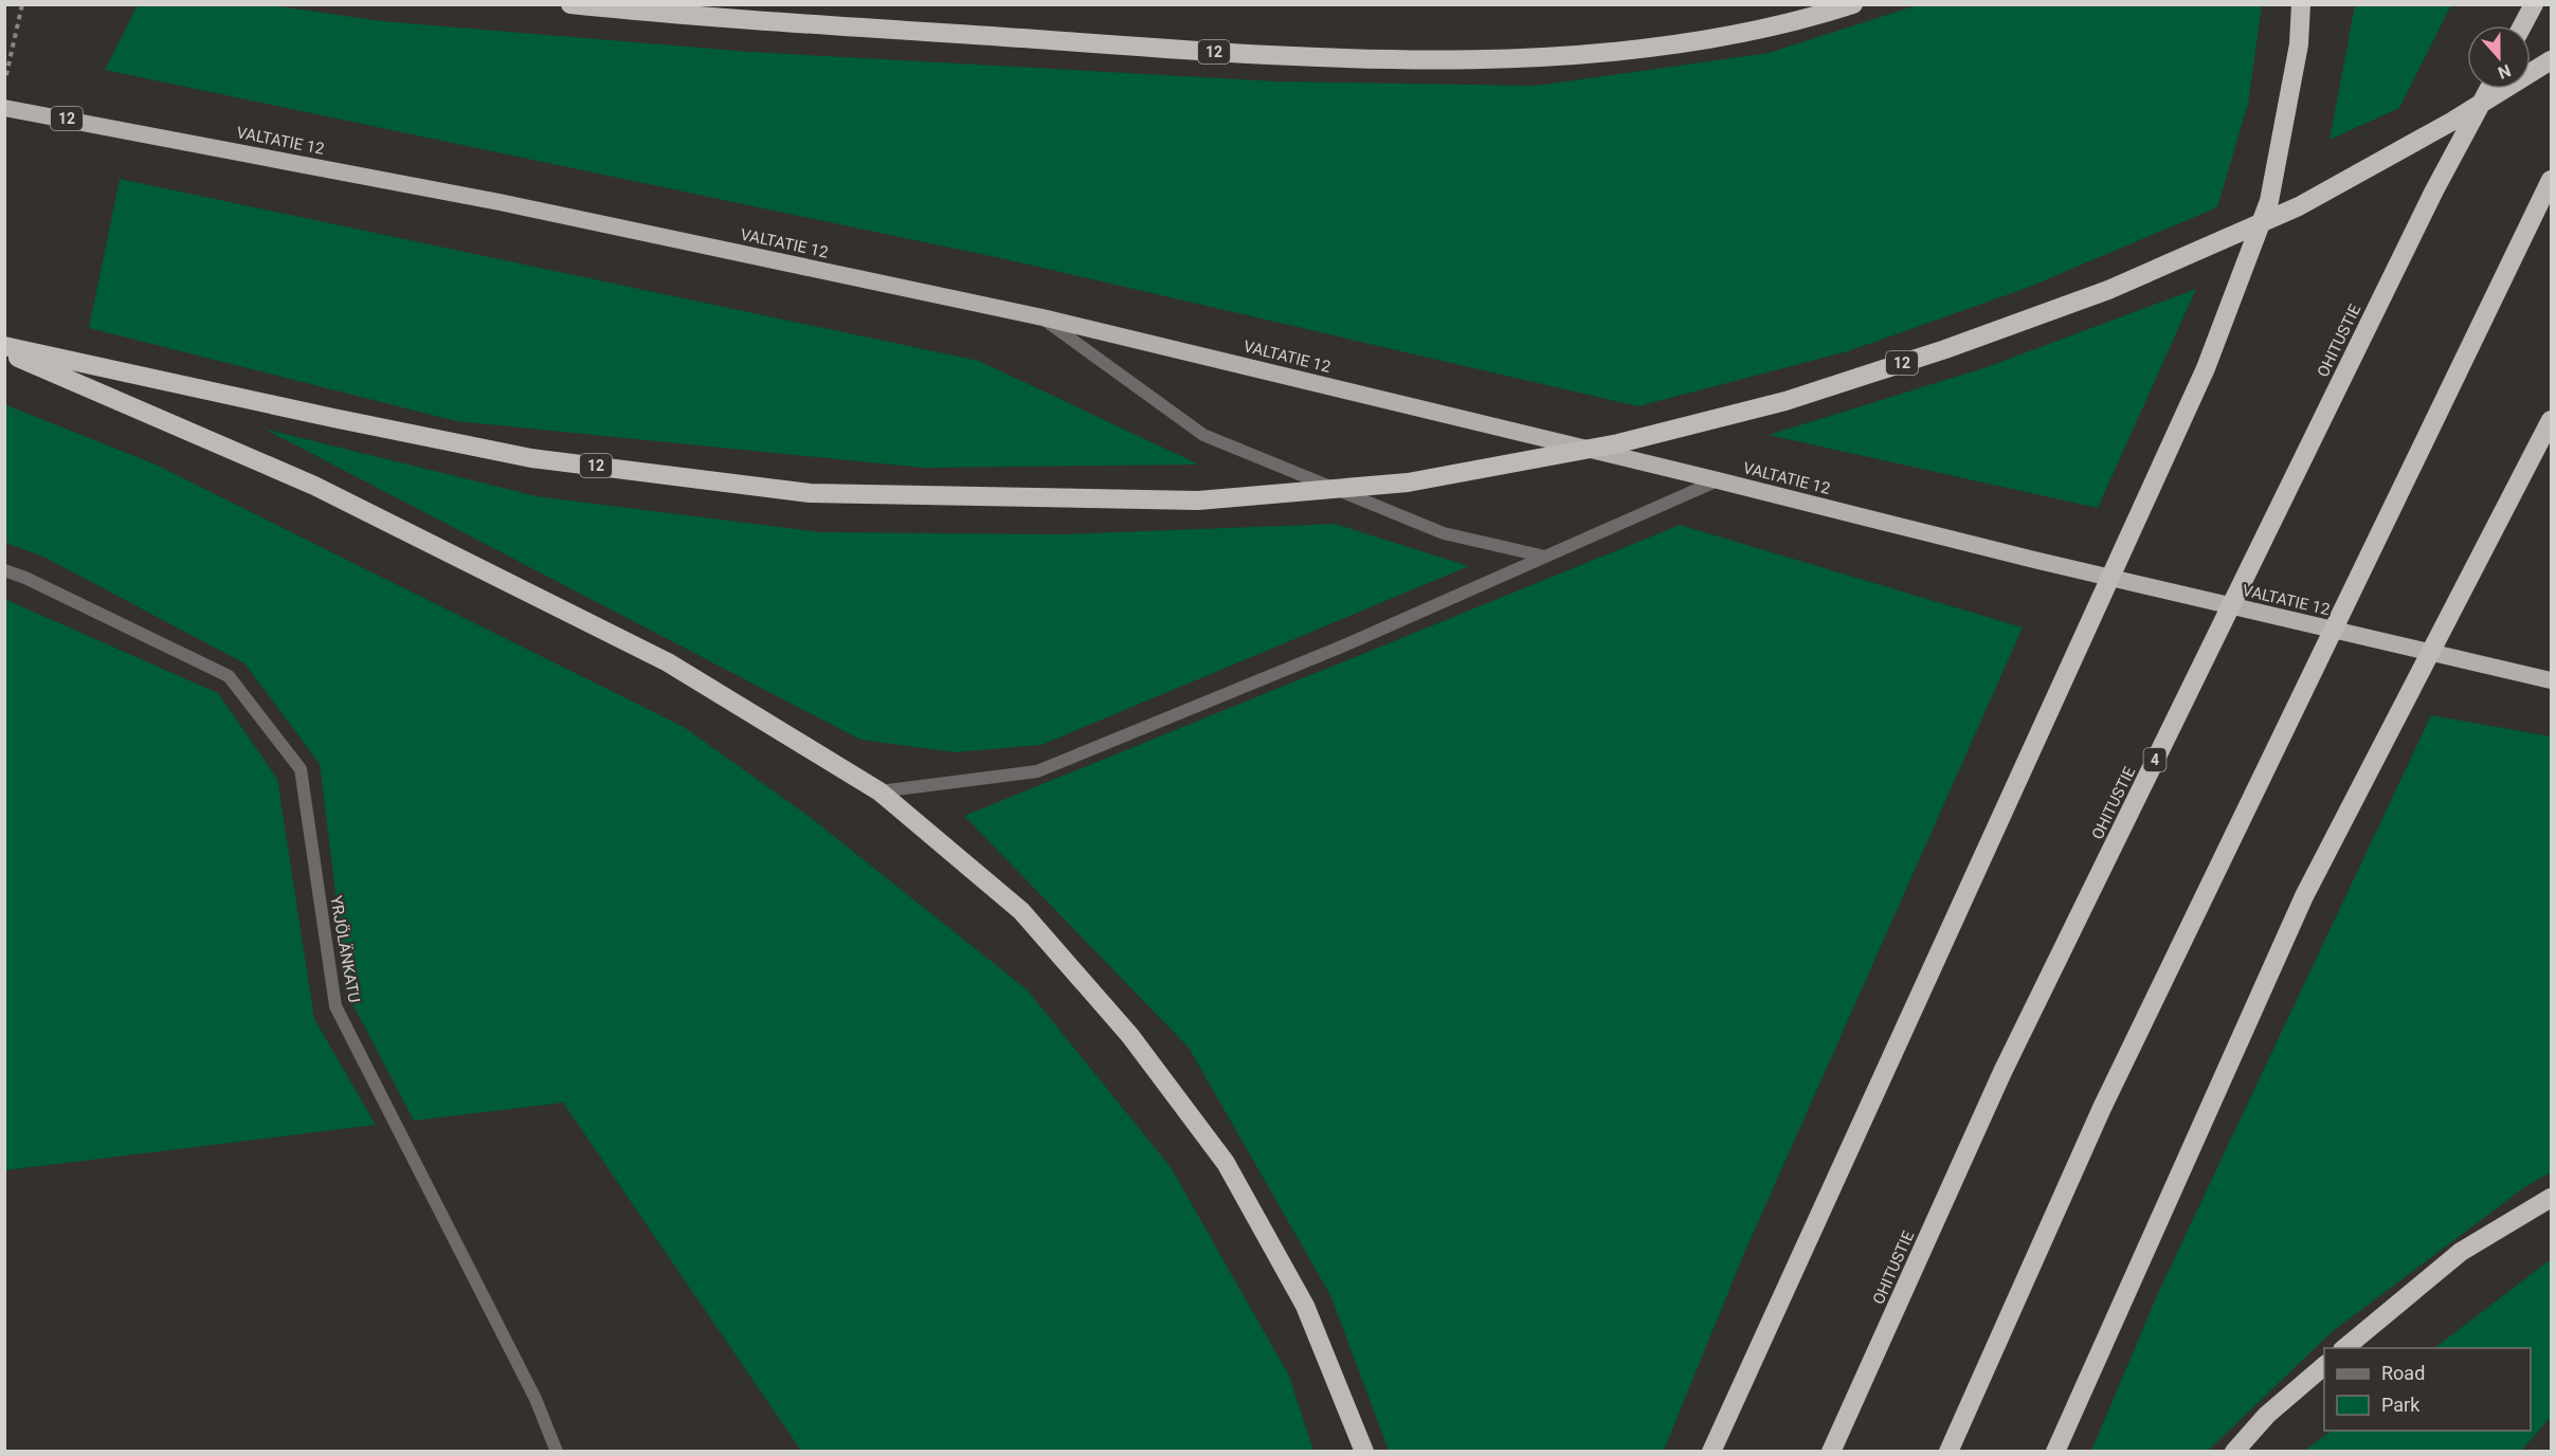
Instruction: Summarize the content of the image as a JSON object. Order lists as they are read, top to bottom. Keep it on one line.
{"streets":{"highway":["12","VALTATIE 12","OHITUSTIE","4"],"street":["YRJÖLÄNKATU"]},"legend":["Road","Park"],"north":"bottom"}
